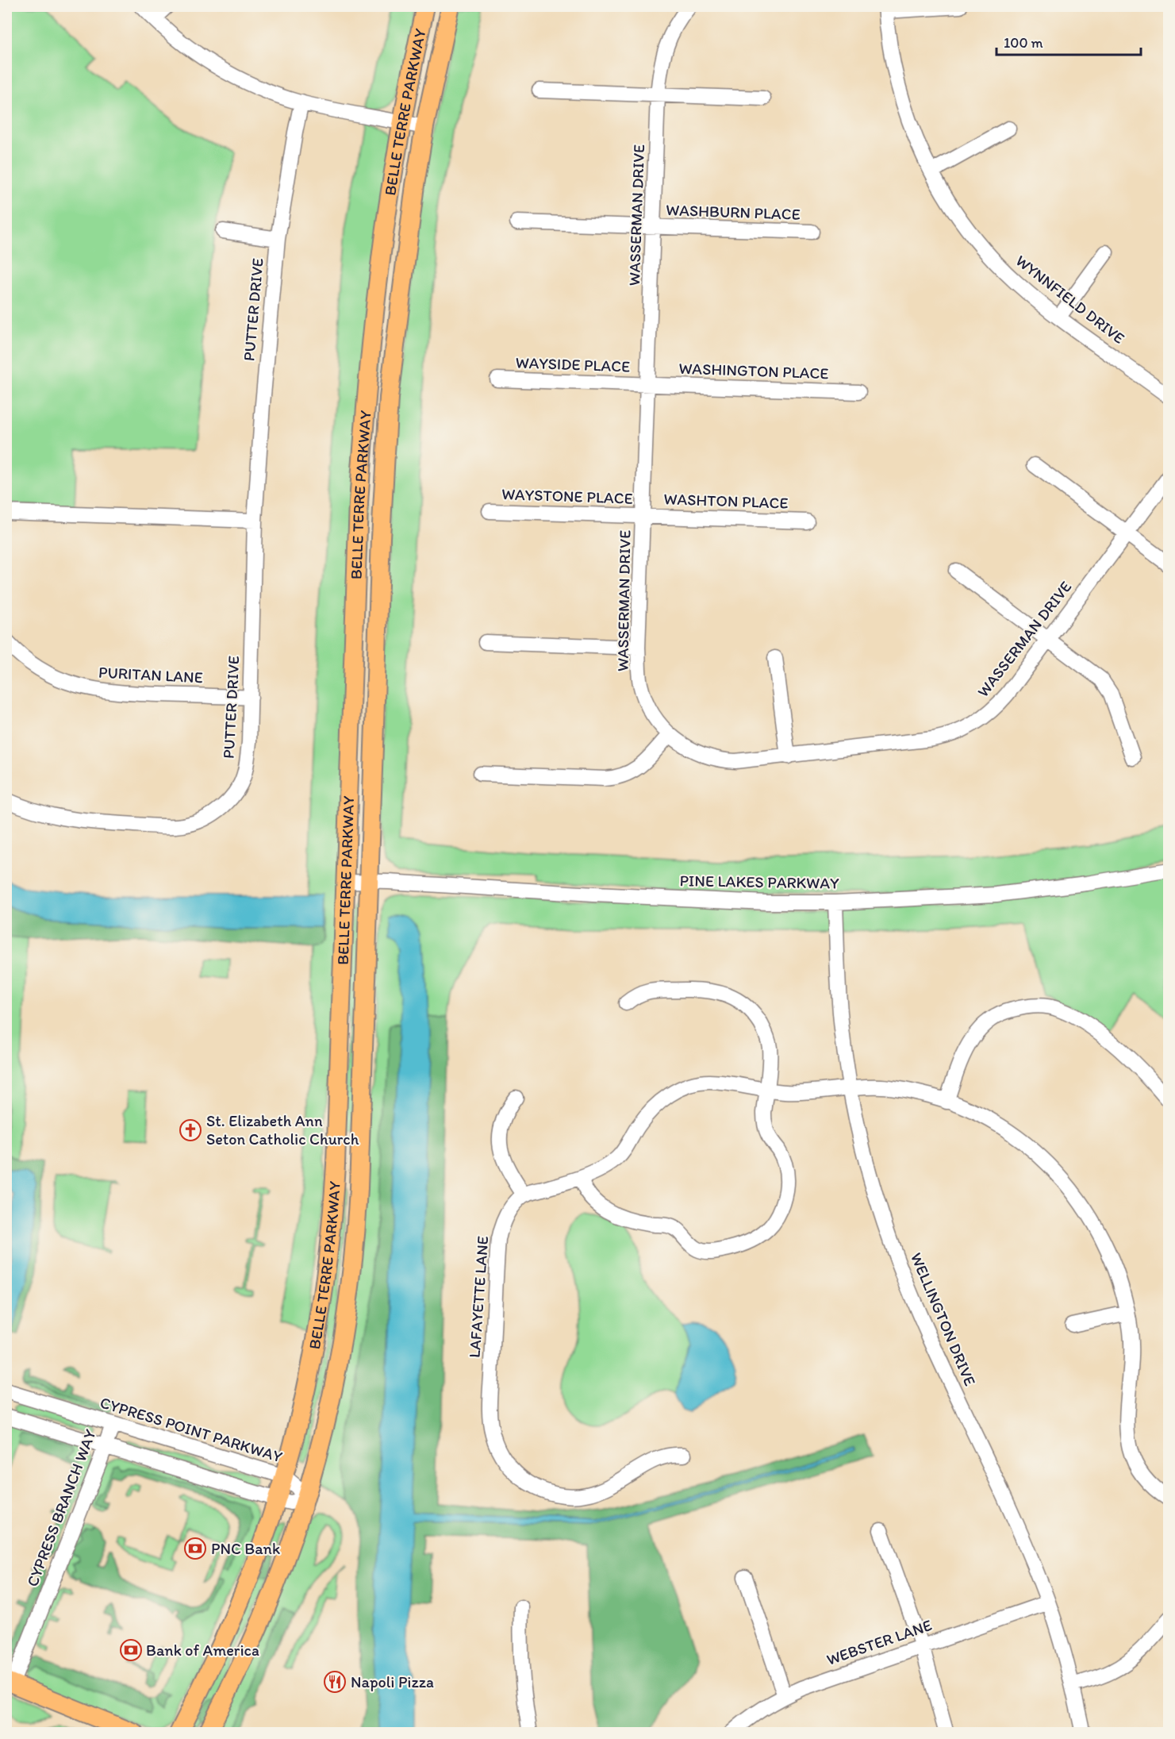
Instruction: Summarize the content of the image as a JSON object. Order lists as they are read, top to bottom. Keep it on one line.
{"streets":{"main road":["BELLE TERRE PARKWAY"],"street":["WASHBURN PLACE","WASSERMAN DRIVE","WYNNFIELD DRIVE","PUTTER DRIVE","WAYSIDE PLACE","WASHINGTON PLACE","WAYSTONE PLACE","WASHTON PLACE","PURITAN LANE","PINE LAKES PARKWAY","LAFAYETTE LANE","WELLINGTON DRIVE","CYPRESS POINT PARKWAY","CYPRESS BRANCH WAY","WEBSTER LANE"]},"crossings":[["BELLE TERRE PARKWAY","PINE LAKES PARKWAY"],["BELLE TERRE PARKWAY","CYPRESS POINT PARKWAY"],["WASHBURN PLACE","WASSERMAN DRIVE"],["WASSERMAN DRIVE","WAYSIDE PLACE"],["WASSERMAN DRIVE","WASHINGTON PLACE"],["WASSERMAN DRIVE","WAYSTONE PLACE"],["WASSERMAN DRIVE","WASHTON PLACE"],["PUTTER DRIVE","PURITAN LANE"],["WAYSIDE PLACE","WASHINGTON PLACE"],["WAYSTONE PLACE","WASHTON PLACE"],["PINE LAKES PARKWAY","WELLINGTON DRIVE"],["WELLINGTON DRIVE","WEBSTER LANE"],["CYPRESS POINT PARKWAY","CYPRESS BRANCH WAY"]],"places":{"church":["St. Elizabeth Ann Seton Catholic Church"],"bank":["PNC Bank","Bank of America"],"restaurant":["Napoli Pizza"]},"scale_bar":"100 m"}
